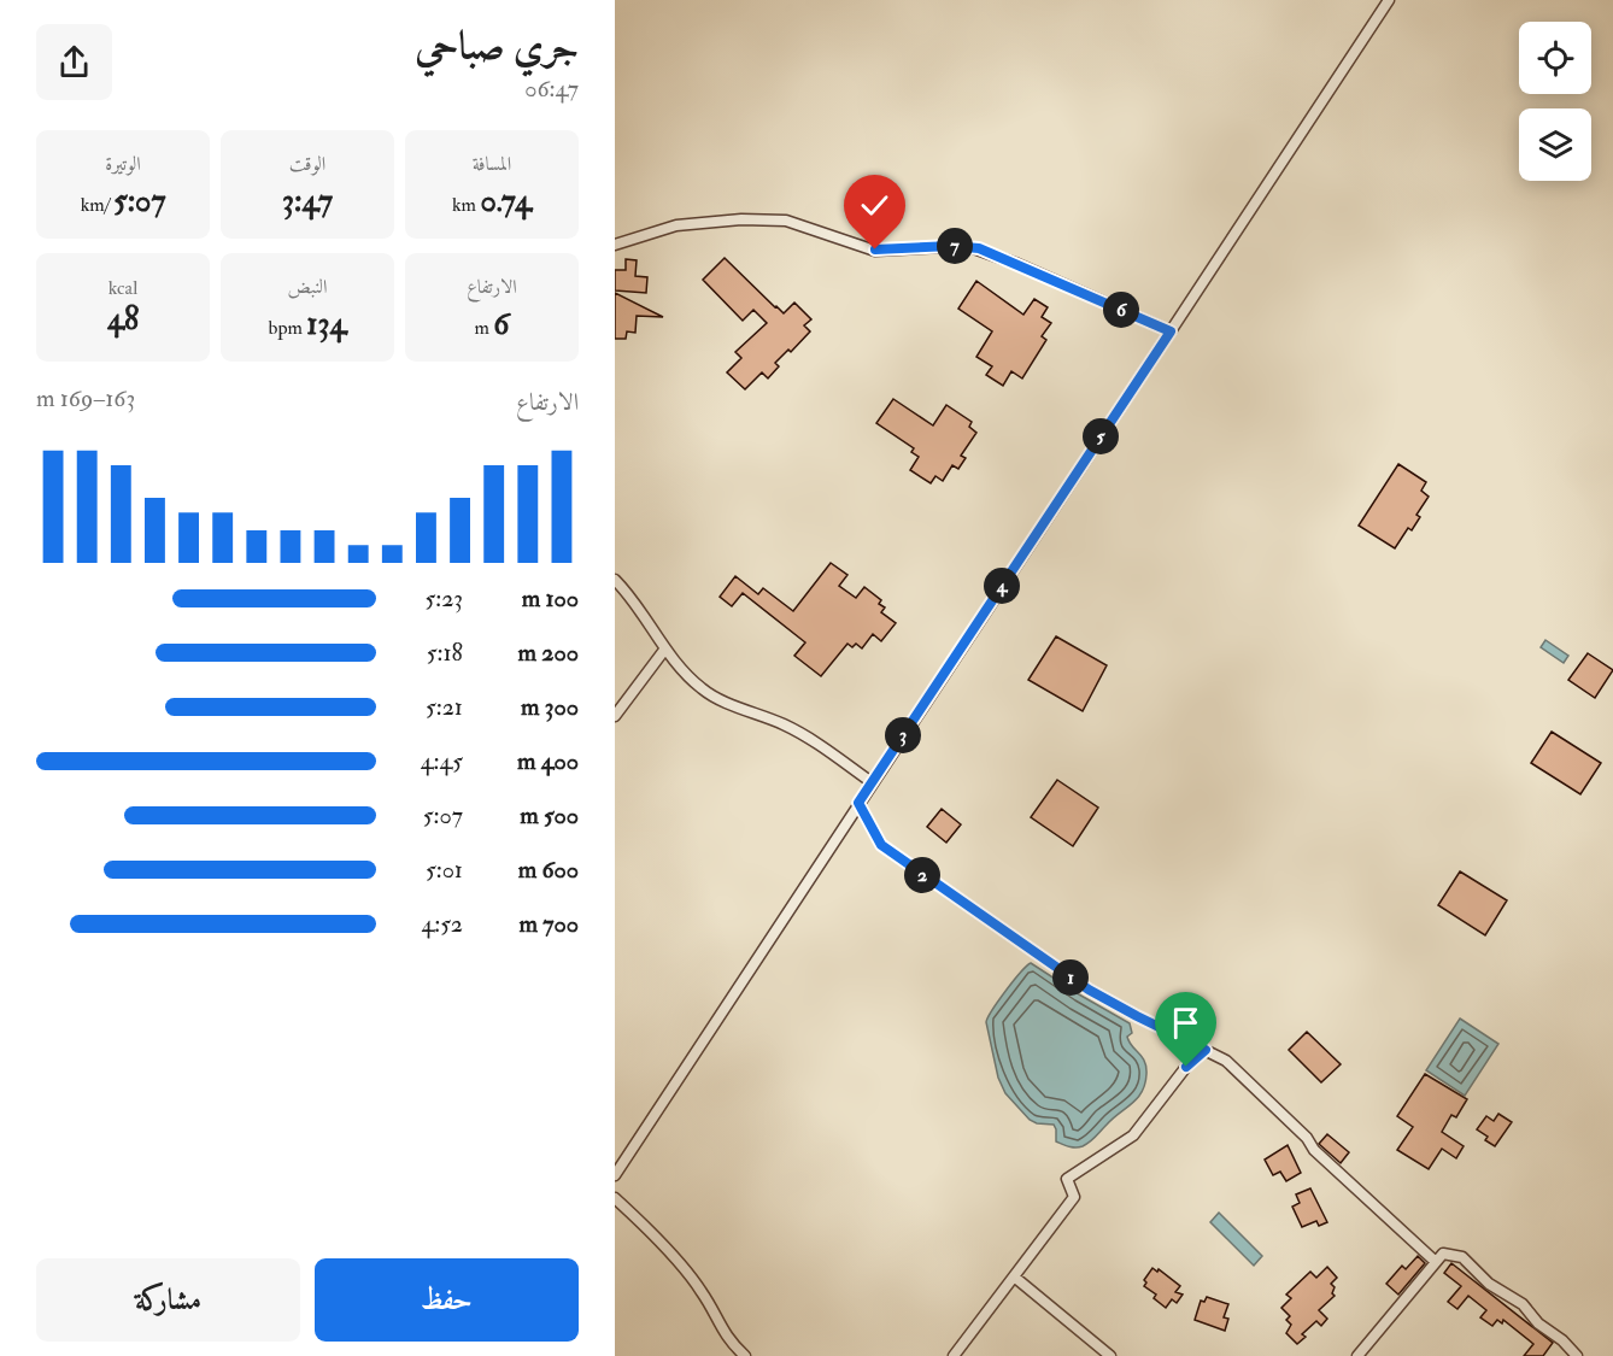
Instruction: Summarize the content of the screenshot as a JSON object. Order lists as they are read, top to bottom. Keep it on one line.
{"page":{"heading":["جري صباحي","06:47"],"stats":[["المسافة","0.74 km"],["الوقت","3:47"],["الوتيرة","5:07 /km"],["الارتفاع","6 m"],["النبض","134 bpm"],["kcal","48"]],"pins":["7","6","5","4","3","2","1"],"chart":["الارتفاع","163–169 m"],"list":[{"name":"100 m","note":"5:23"},{"name":"200 m","note":"5:18"},{"name":"300 m","note":"5:21"},{"name":"400 m","note":"4:45"},{"name":"500 m","note":"5:07"},{"name":"600 m","note":"5:01"},{"name":"700 m","note":"4:52"}],"buttons":["حفظ","مشاركة"]}}
